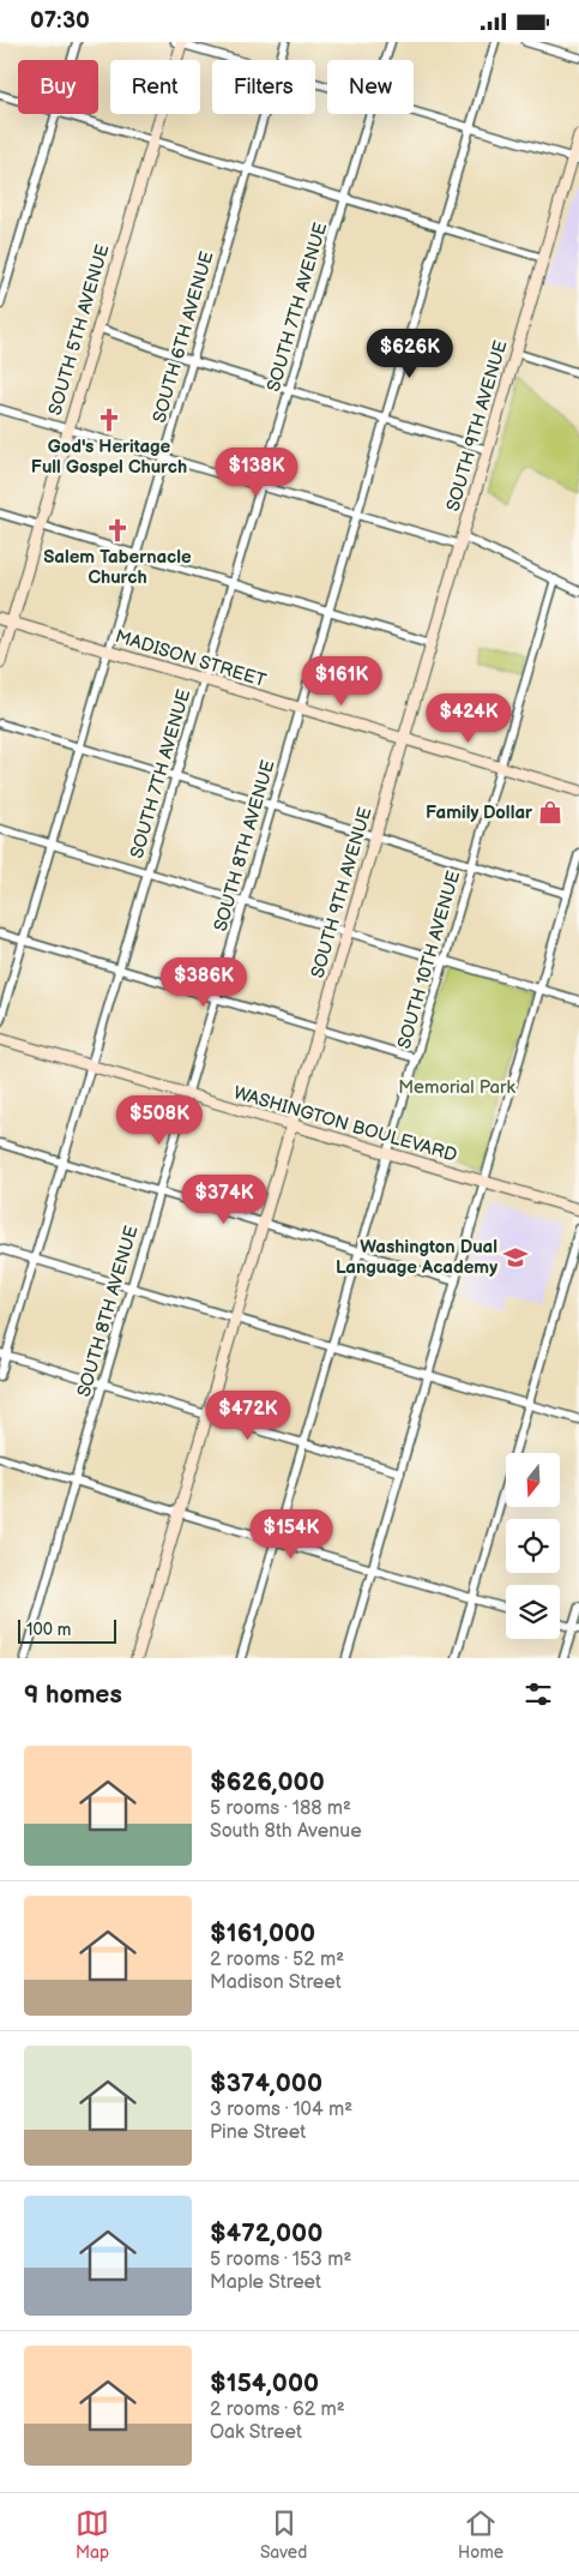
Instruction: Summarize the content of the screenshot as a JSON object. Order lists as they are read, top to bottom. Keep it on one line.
{"streets":{"street":["SOUTH 7TH AVENUE","SOUTH 5TH AVENUE","SOUTH 6TH AVENUE","SOUTH 9TH AVENUE","MADISON STREET","SOUTH 8TH AVENUE","SOUTH 10TH AVENUE","WASHINGTON BOULEVARD"]},"crossings":[["SOUTH 7TH AVENUE","MADISON STREET"],["SOUTH 7TH AVENUE","WASHINGTON BOULEVARD"],["SOUTH 5TH AVENUE","MADISON STREET"],["SOUTH 6TH AVENUE","MADISON STREET"],["SOUTH 9TH AVENUE","MADISON STREET"],["SOUTH 9TH AVENUE","WASHINGTON BOULEVARD"],["MADISON STREET","SOUTH 8TH AVENUE"],["MADISON STREET","SOUTH 10TH AVENUE"],["SOUTH 8TH AVENUE","WASHINGTON BOULEVARD"],["SOUTH 10TH AVENUE","WASHINGTON BOULEVARD"]],"parks":["Memorial Park"],"places":{"church":["God's Heritage Full Gospel Church","Salem Tabernacle Church"],"shop":["Family Dollar"],"school or university":["Washington Dual Language Academy"]},"scale_bar":"100 m","north":"bottom","page":{"status":"07:30","chip":["Buy","Rent","Filters","New"],"price":["$626K","$138K","$161K","$424K","$386K","$508K","$374K","$472K","$154K"],"scale":"100 m","heading":"9 homes","list":[{"name":"$626,000","note":"5 rooms · 188 m² · South 8th Avenue"},{"name":"$161,000","note":"2 rooms · 52 m² · Madison Street"},{"name":"$374,000","note":"3 rooms · 104 m² · Pine Street"},{"name":"$472,000","note":"5 rooms · 153 m² · Maple Street"},{"name":"$154,000","note":"2 rooms · 62 m² · Oak Street"}],"tabs":["Map","Saved","Home"]}}
